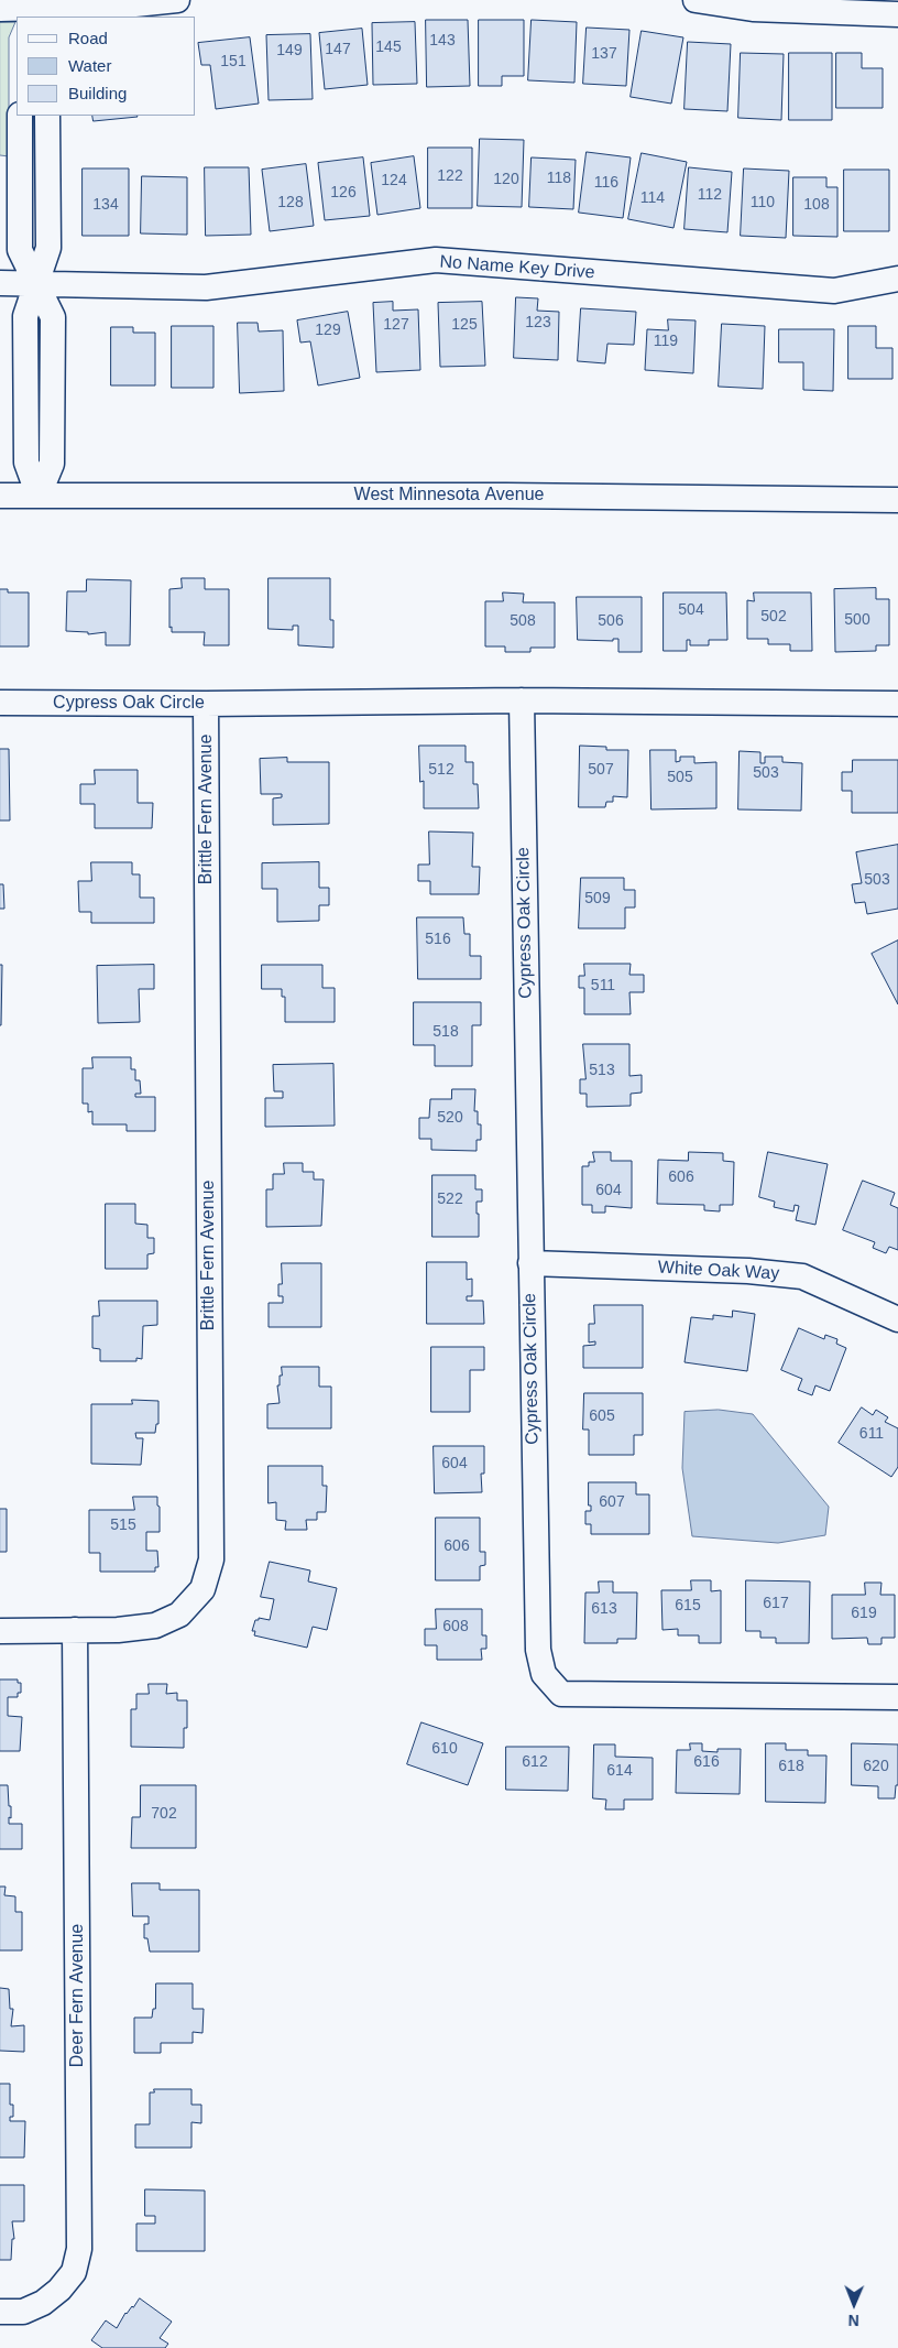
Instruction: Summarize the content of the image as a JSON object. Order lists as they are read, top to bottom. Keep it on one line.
{"streets":{"street":["No Name Key Drive","West Minnesota Avenue","Cypress Oak Circle","Brittle Fern Avenue","White Oak Way","Deer Fern Avenue"]},"crossings":[["Cypress Oak Circle","Brittle Fern Avenue"],["Cypress Oak Circle","White Oak Way"],["Brittle Fern Avenue","Deer Fern Avenue"]],"house_numbers":["143","145","147","149","137","151","122","118","120","124","116","126","112","114","128","110","134","108","123","127","125","129","119","504","502","500","508","506","512","507","503","505","503","509","516","511","518","513","520","606","604","522","605","611","604","607","515","606","617","615","613","619","608","610","612","616","618","620","614","702"],"legend":["Road","Water","Building"],"north":"bottom"}
